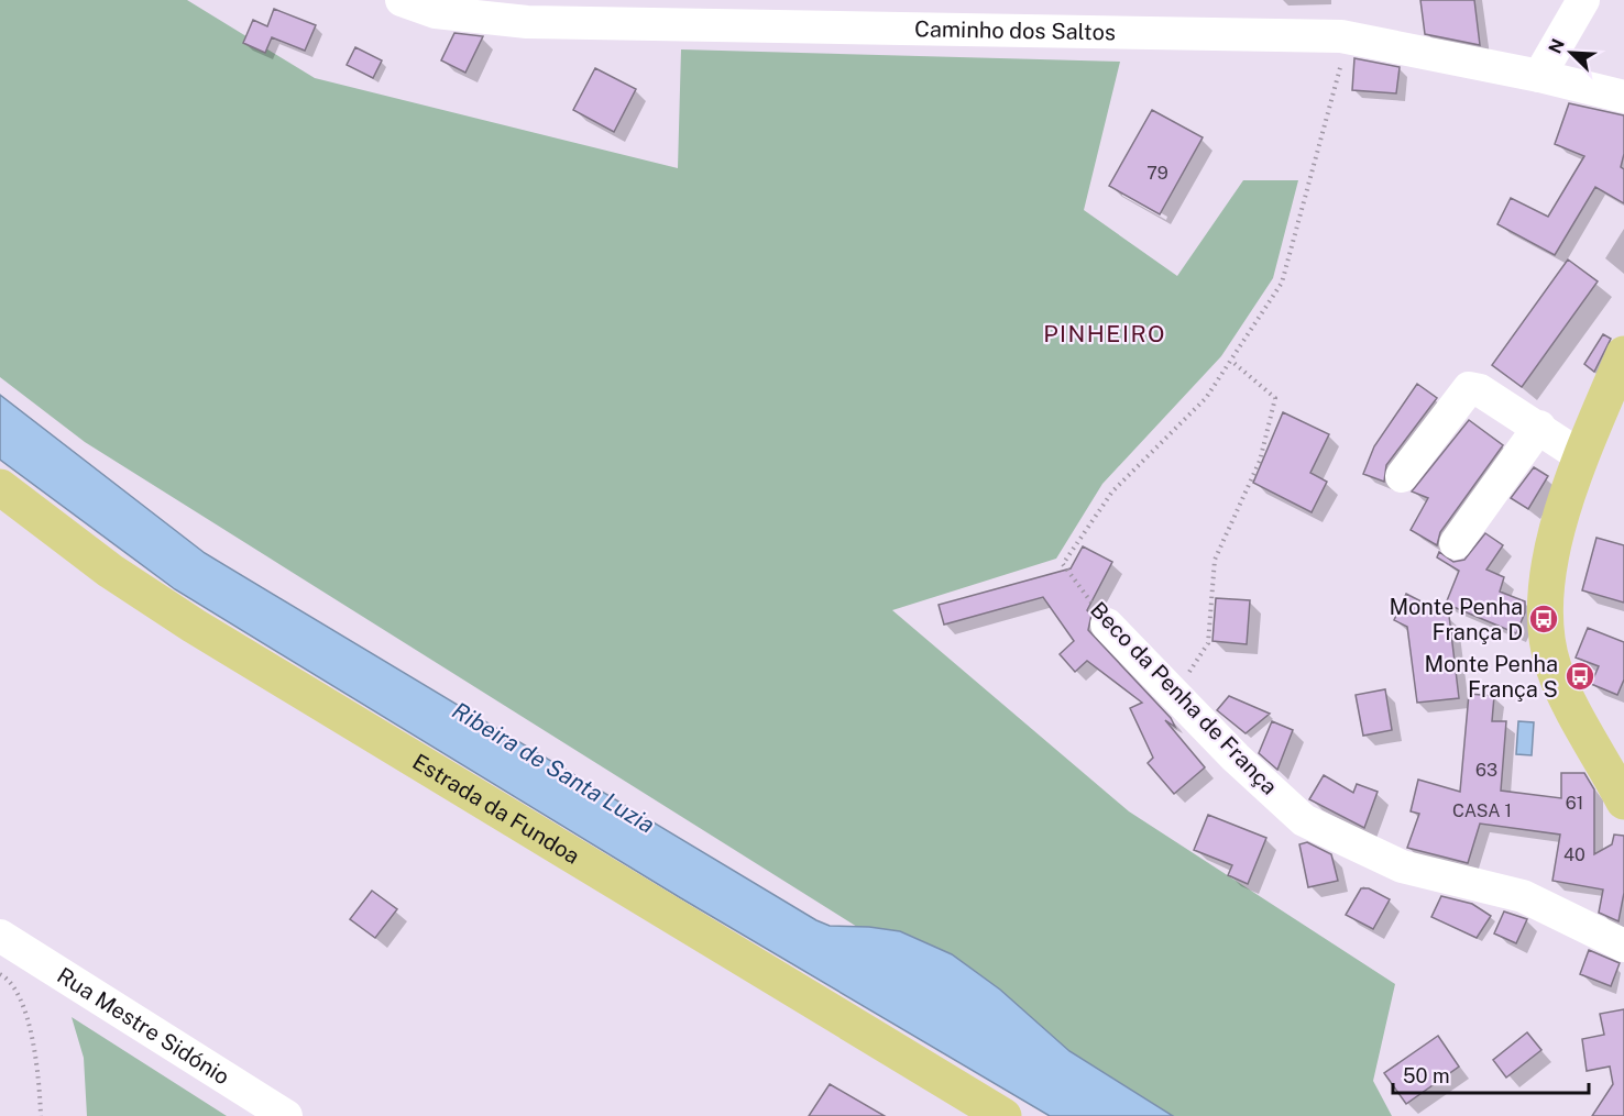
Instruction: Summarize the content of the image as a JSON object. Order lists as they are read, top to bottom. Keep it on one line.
{"streets":{"main road":["Estrada da Fundoa"],"street":["Caminho dos Saltos","Beco da Penha de França","Rua Mestre Sidónio"]},"crossings":[["Caminho dos Saltos","Beco da Penha de França"]],"districts":["PINHEIRO"],"water":["Ribeira de Santa Luzia"],"places":{"bus stop":["Monte Penha França D","Monte Penha França S"]},"house_numbers":["79","63","61","CASA 1","40"],"scale_bar":"50 m","north":"top left"}
